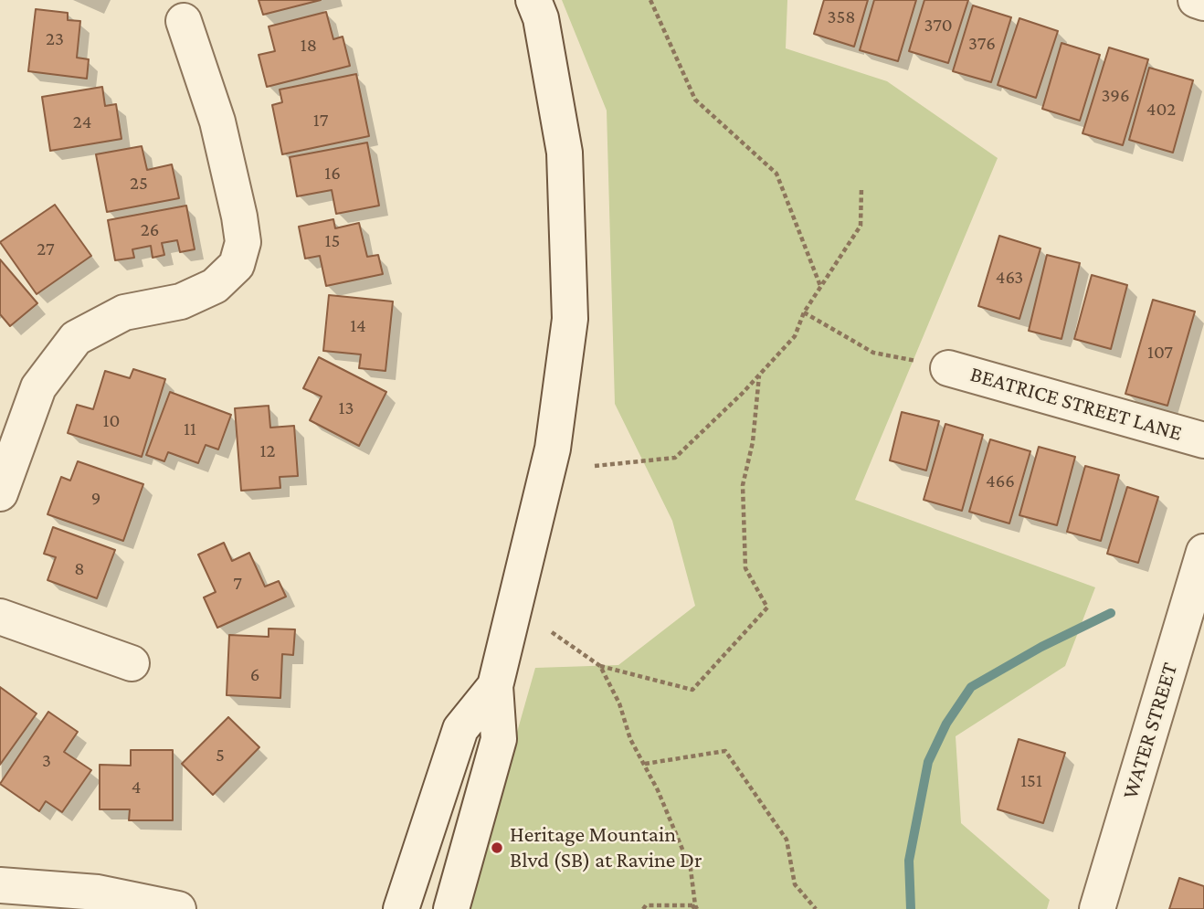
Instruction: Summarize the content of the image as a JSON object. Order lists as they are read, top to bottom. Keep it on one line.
{"streets":{"street":["BEATRICE STREET LANE","WATER STREET"]},"places":["Heritage Mountain Blvd (SB) at Ravine Dr"],"house_numbers":["358","370","23","376","18","396","402","17","24","16","25","26","15","27","463","14","107","13","10","11","12","466","9","8","7","6","5","3","151","4"]}
